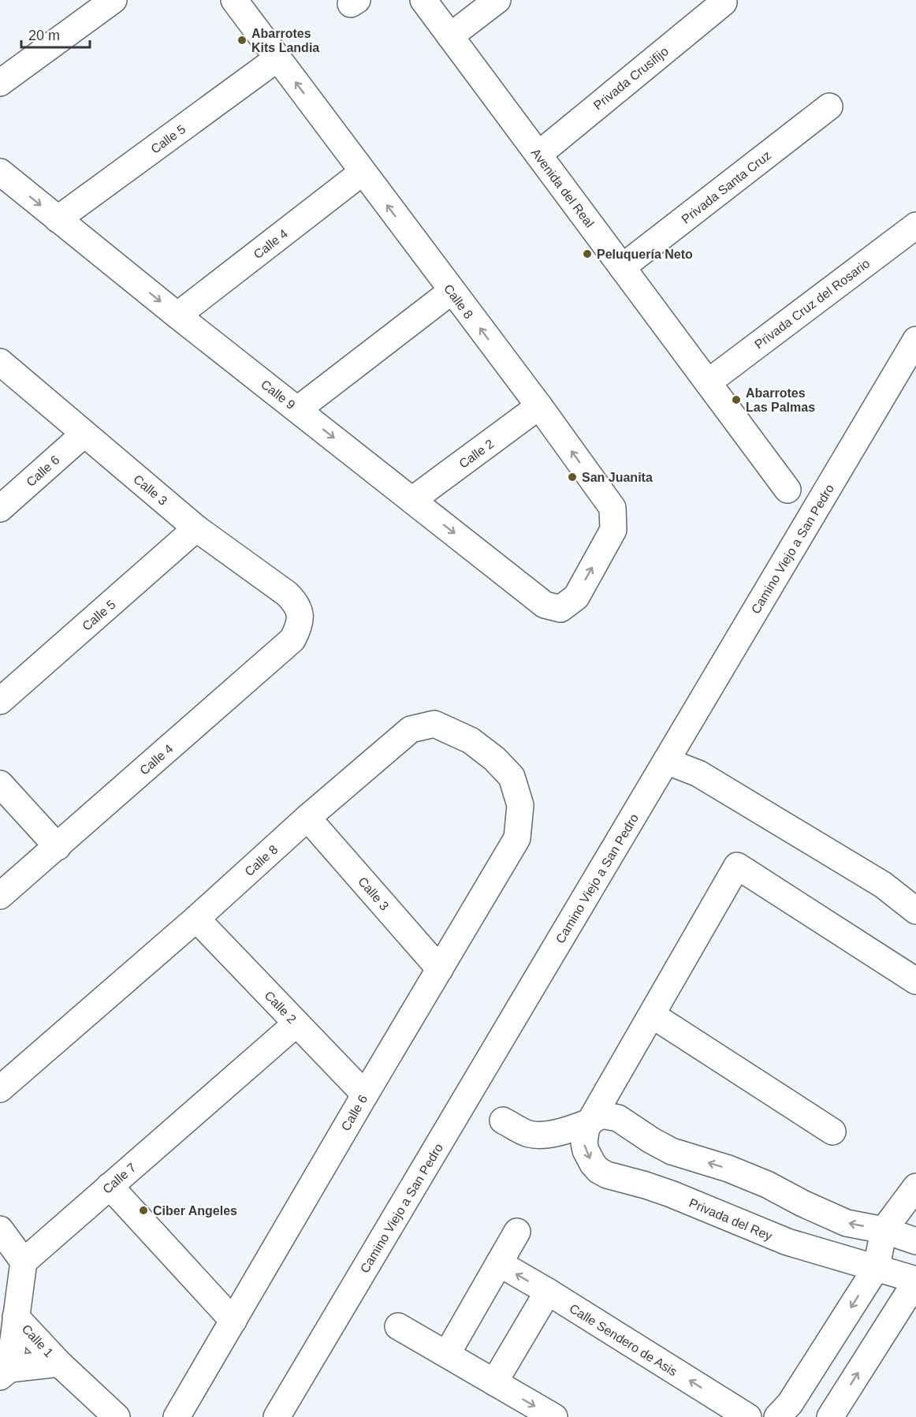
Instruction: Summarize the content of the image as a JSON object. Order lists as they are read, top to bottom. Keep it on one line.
{"streets":{"street":["Privada Crusifijo","Calle 5","Privada Santa Cruz","Avenida del Real","Calle 4","Calle 8","Privada Cruz del Rosario","Calle 9","Calle 2","Calle 6","Calle 3","Camino Viejo a San Pedro","Calle 7","Privada del Rey","Calle Sendero de Asis","Calle 1"]},"crossings":[["Privada Crusifijo","Avenida del Real"],["Calle 5","Calle 8"],["Calle 5","Calle 9"],["Calle 5","Calle 3"],["Privada Santa Cruz","Avenida del Real"],["Avenida del Real","Privada Cruz del Rosario"],["Calle 4","Calle 8"],["Calle 4","Calle 9"],["Calle 4","Calle 3"],["Calle 8","Calle 9"],["Calle 8","Calle 2"],["Calle 8","Calle 6"],["Calle 8","Calle 3"],["Calle 9","Calle 2"],["Calle 2","Calle 6"],["Calle 2","Calle 7"],["Calle 6","Calle 3"]],"one_way":["Calle 8","Calle 9"],"places":["Abarrotes Kits Landia","Peluquería Neto","Abarrotes Las Palmas","San Juanita","Ciber Angeles"],"scale_bar":"20 m"}
